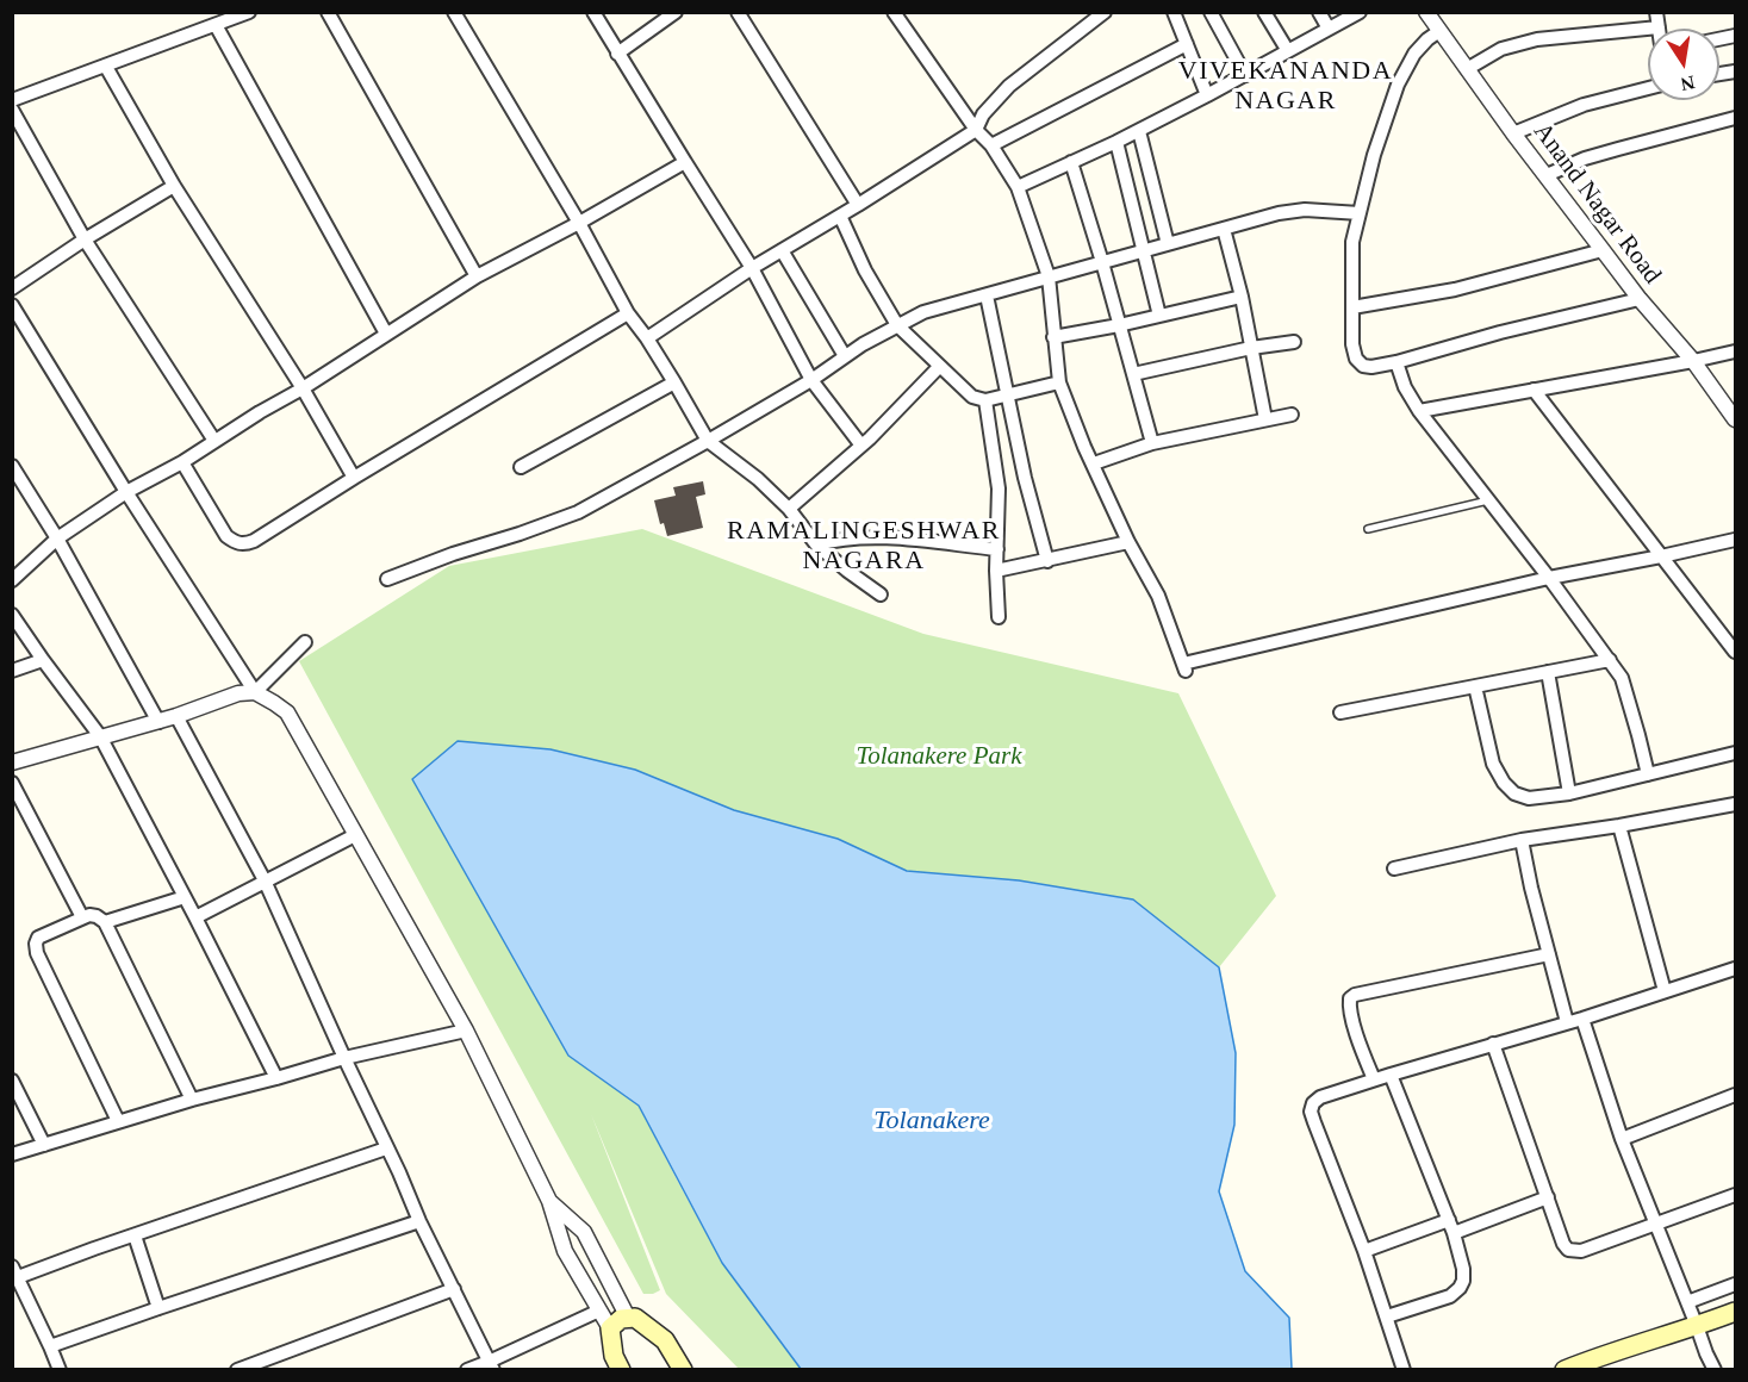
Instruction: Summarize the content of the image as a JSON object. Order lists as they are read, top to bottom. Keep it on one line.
{"streets":{"street":["Anand Nagar Road"]},"districts":["VIVEKANANDA NAGAR","RAMALINGESHWAR NAGARA"],"water":["Tolanakere"],"parks":["Tolanakere Park"],"north":"bottom"}
